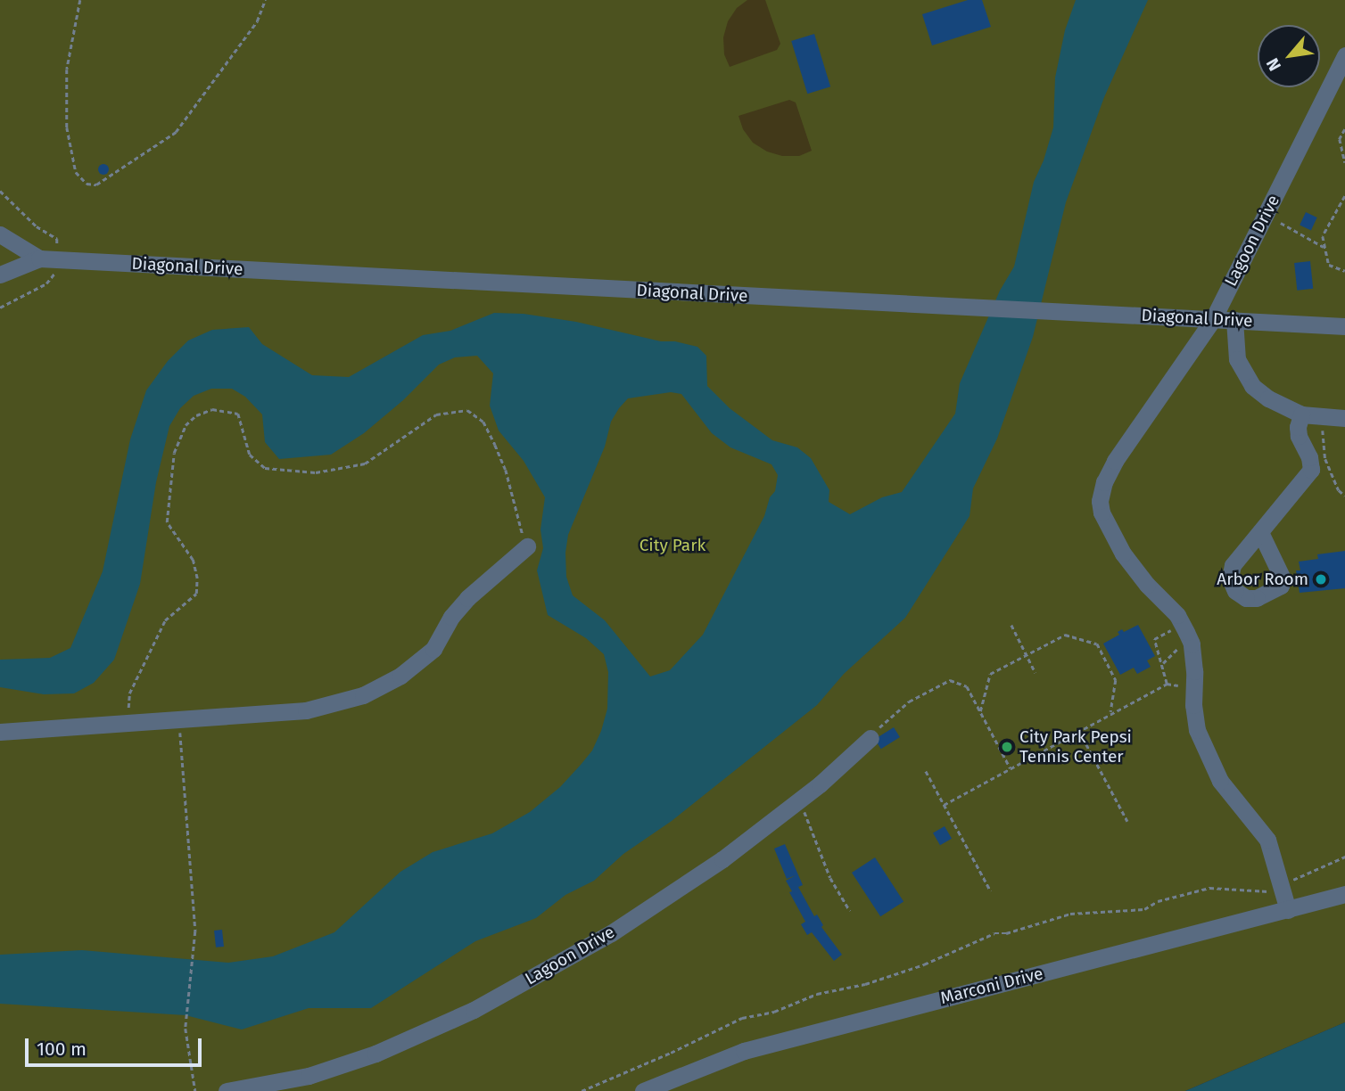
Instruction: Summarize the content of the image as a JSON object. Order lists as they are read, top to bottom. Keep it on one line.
{"streets":{"street":["Lagoon Drive","Diagonal Drive","Marconi Drive"]},"crossings":[["Lagoon Drive","Diagonal Drive"],["Lagoon Drive","Marconi Drive"]],"parks":["City Park"],"places":["Arbor Room","City Park Pepsi Tennis Center"],"scale_bar":"100 m","north":"bottom left"}
